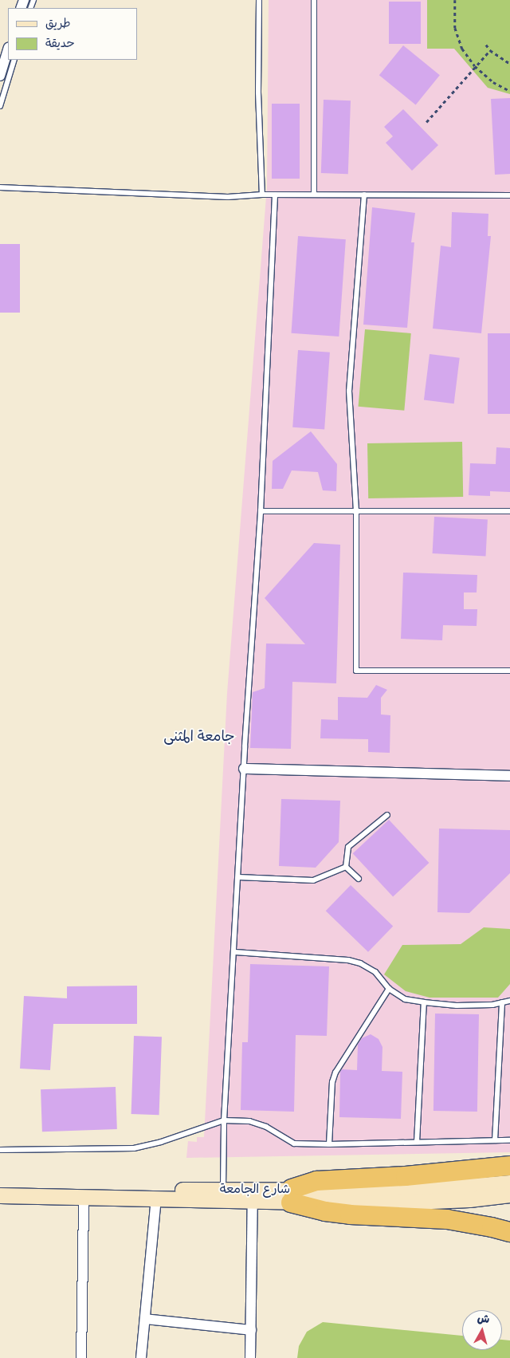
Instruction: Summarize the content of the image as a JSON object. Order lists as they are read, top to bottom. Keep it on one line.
{"streets":{"main road":["شارع الجامعة"]},"districts":["جامعة المثنى"],"legend":["طريق","حديقة"],"north":"top"}
